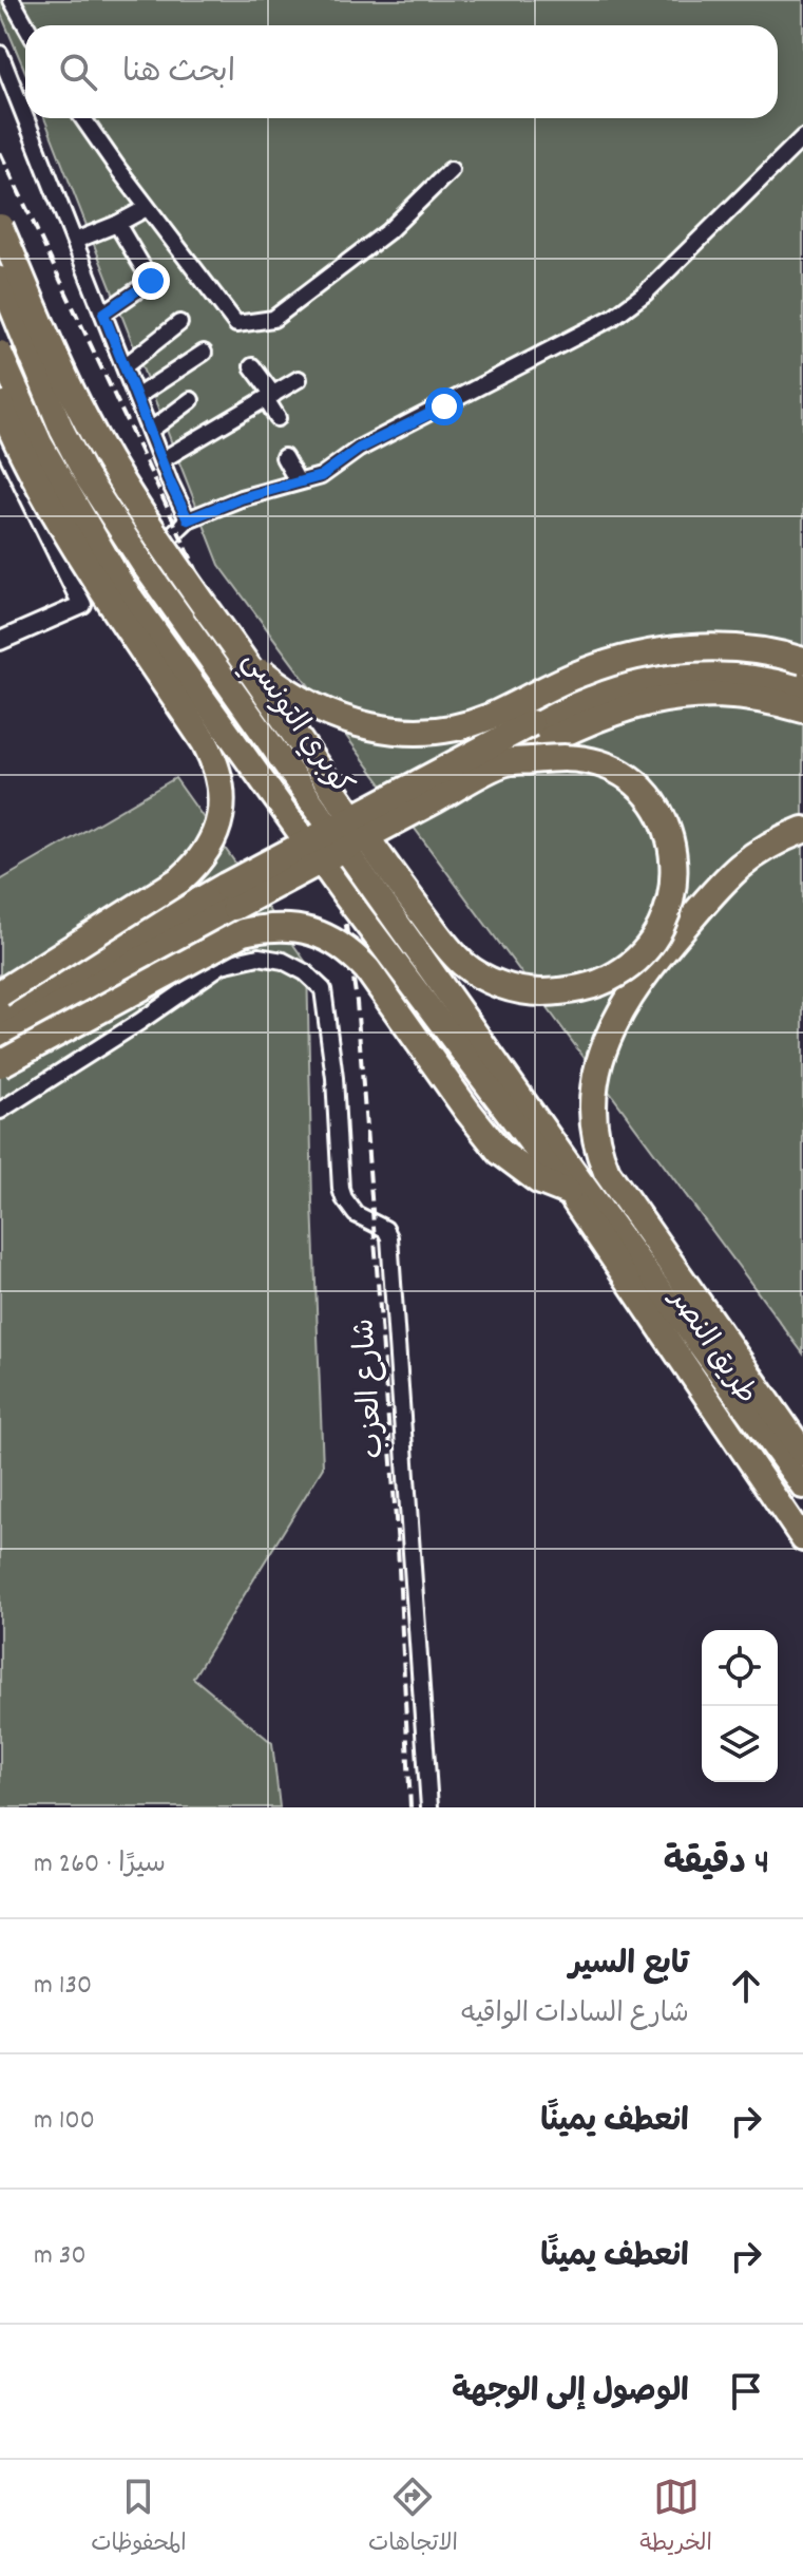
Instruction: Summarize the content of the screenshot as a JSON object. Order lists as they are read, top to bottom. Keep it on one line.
{"streets":{"highway":["كوبري التونسي","طريق النصر"],"street":["شارع العزب"]},"crossings":[["كوبري التونسي","طريق النصر"]],"page":{"search":"ابحث هنا","heading":["4 دقيقة","سيرًا · 260 m"],"list":[["تابع السير","شارع السادات الواقيه","130 m"],["انعطف يمينًا","100 m"],["انعطف يمينًا","30 m"],"الوصول إلى الوجهة"],"nav":["الخريطة","الاتجاهات","المحفوظات"]}}
